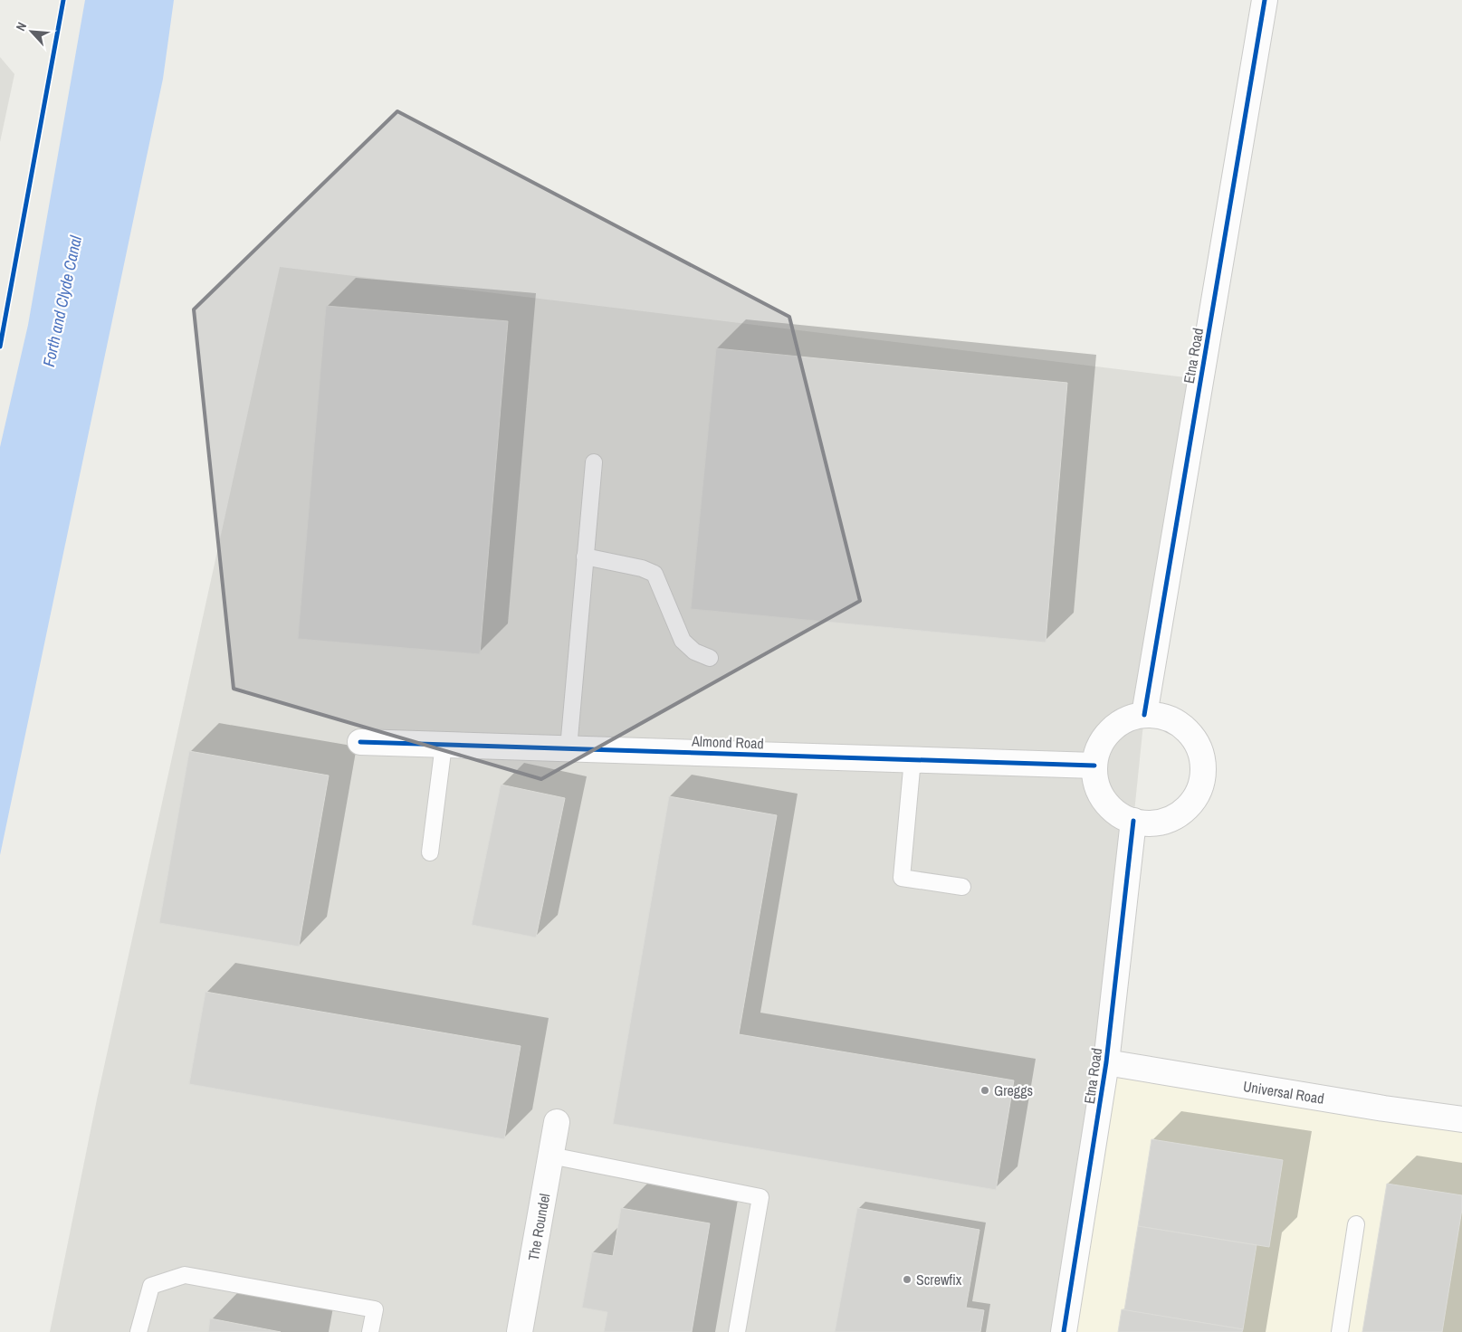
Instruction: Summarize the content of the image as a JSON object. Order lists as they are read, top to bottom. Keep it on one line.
{"streets":{"street":["Etna Road","Almond Road","Universal Road","The Roundel"]},"crossings":[["Etna Road","Almond Road"],["Etna Road","Universal Road"]],"water":["Forth and Clyde Canal"],"places":["Greggs","Screwfix"],"north":"top left"}
